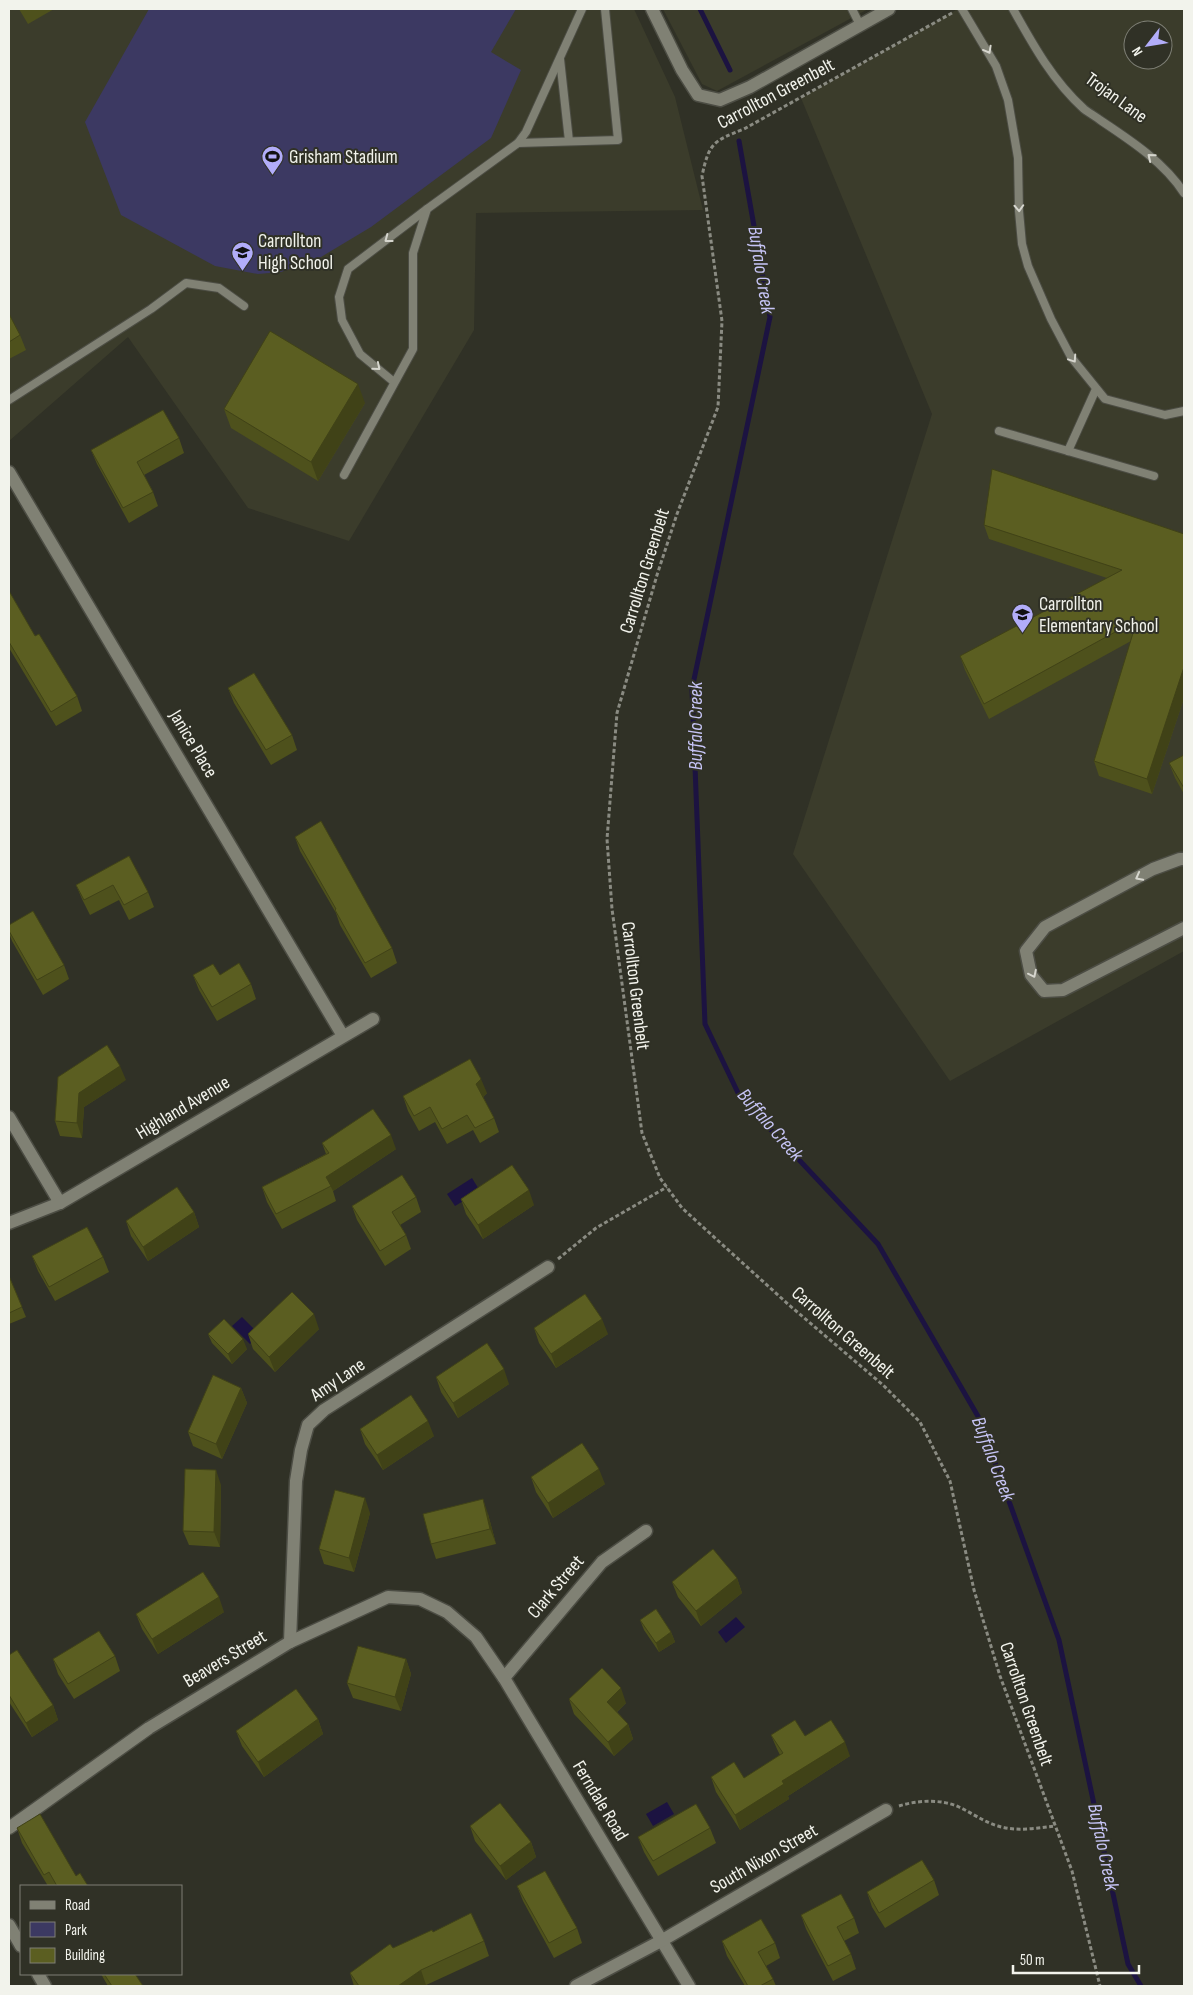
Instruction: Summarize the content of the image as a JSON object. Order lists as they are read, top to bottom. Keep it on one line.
{"streets":{"street":["Janice Place","Highland Avenue","Amy Lane","Clark Street","Beavers Street","Ferndale Road","South Nixon Street"],"path":["Carrollton Greenbelt"]},"crossings":[["Janice Place","Highland Avenue"],["Amy Lane","Beavers Street"],["Clark Street","Ferndale Road"],["Beavers Street","Ferndale Road"],["Ferndale Road","South Nixon Street"]],"water":["Buffalo Creek"],"places":{"sports":["Grisham Stadium"],"school or university":["Carrollton High School","Carrollton Elementary School"]},"legend":["Road","Park","Building"],"scale_bar":"50 m","north":"bottom left"}
